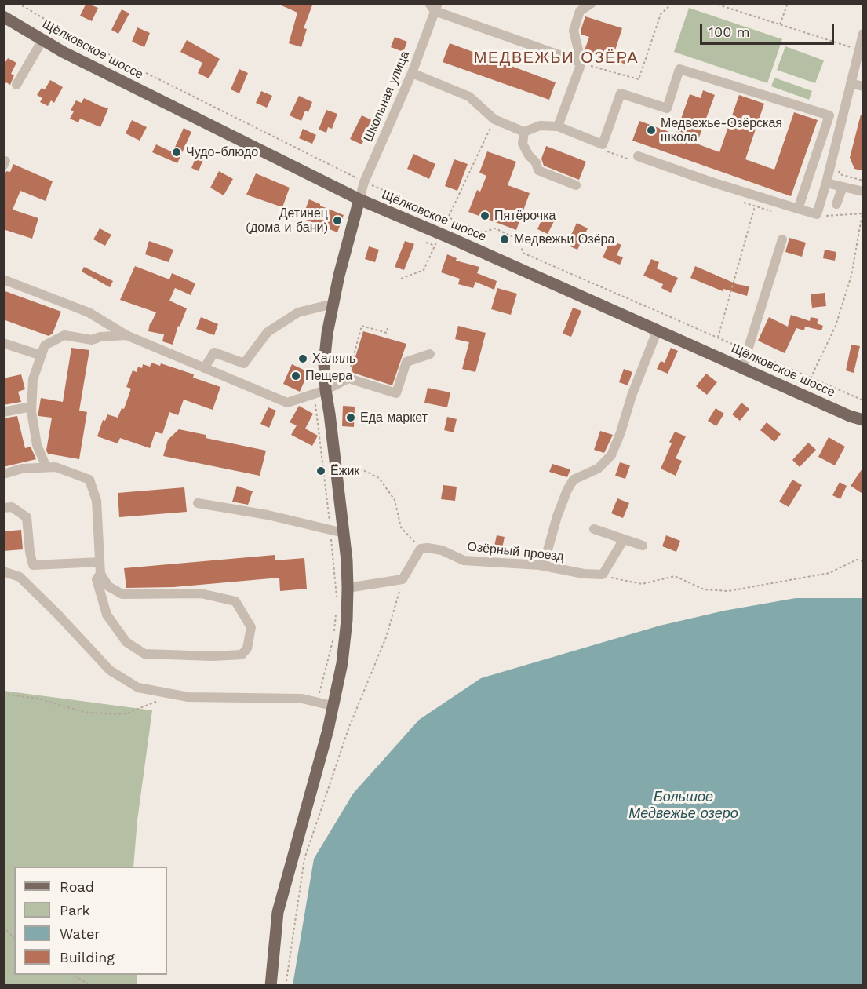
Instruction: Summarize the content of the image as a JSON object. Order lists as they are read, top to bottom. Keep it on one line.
{"streets":{"main road":["Щёлковское шоссе"],"street":["Школьная улица","Озёрный проезд"]},"crossings":[["Щёлковское шоссе","Школьная улица"]],"districts":["МЕДВЕЖЬИ ОЗЁРА"],"water":["Большое Медвежье озеро"],"places":["Медвежье-Озёрская школа","Чудо-блюдо","Пятёрочка","Детинец (дома и бани)","Медвежьи Озёра","Халяль","Пещера","Еда маркет","Ёжик"],"legend":["Road","Park","Water","Building"],"scale_bar":"100 m"}
